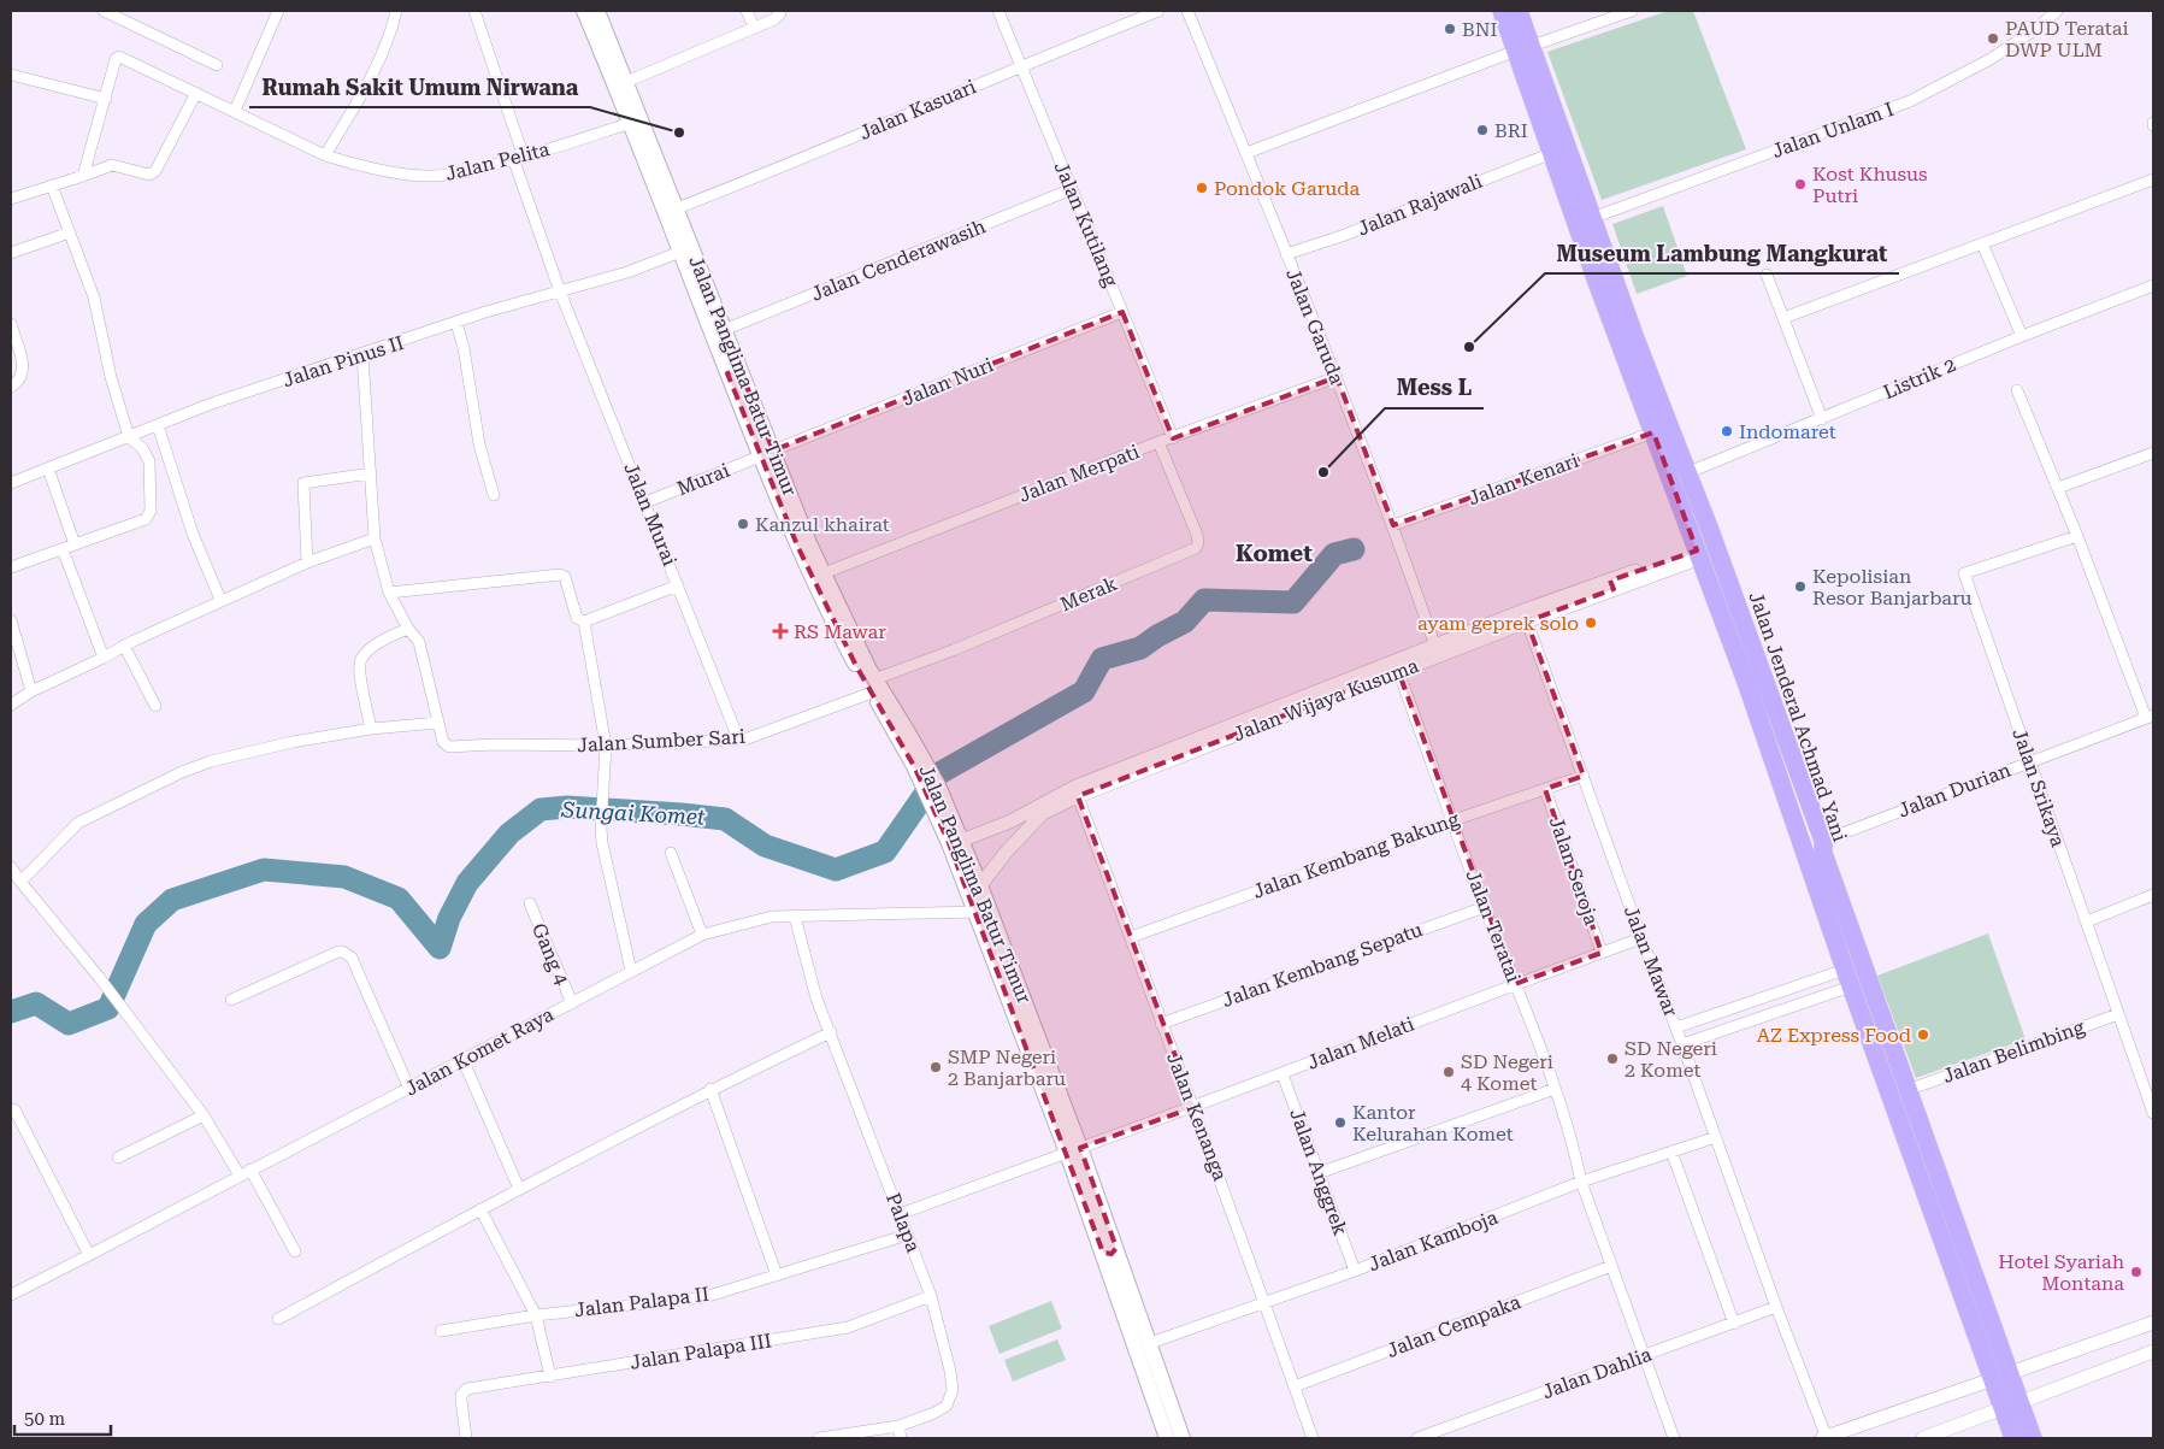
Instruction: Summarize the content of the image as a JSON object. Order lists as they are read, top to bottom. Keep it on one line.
{"streets":{"highway":["Jalan Jenderal Achmad Yani"],"main road":["Jalan Panglima Batur Timur"],"street":["Jalan Kasuari","Jalan Unlam I","Jalan Pelita","Jalan Rajawali","Jalan Kutilang","Jalan Cenderawasih","Jalan Garuda","Jalan Pinus II","Listrik 2","Jalan Nuri","Jalan Merpati","Murai","Jalan Kenari","Jalan Murai","Merak","Jalan Wijaya Kusuma","Jalan Sumber Sari","Jalan Srikaya","Jalan Durian","Jalan Kembang Bakung","Jalan Seroja","Jalan Teratai","Gang 4","Jalan Mawar","Jalan Kembang Sepatu","Jalan Melati","Jalan Komet Raya","Jalan Belimbing","Jalan Kenanga","Jalan Anggrek","Palapa","Jalan Kamboja","Jalan Palapa II","Jalan Cempaka","Jalan Palapa III","Jalan Dahlia"]},"crossings":[["Jalan Kasuari","Jalan Kutilang"],["Jalan Kasuari","Jalan Panglima Batur Timur"],["Jalan Unlam I","Jalan Jenderal Achmad Yani"],["Jalan Pelita","Jalan Panglima Batur Timur"],["Jalan Pelita","Jalan Murai"],["Jalan Rajawali","Jalan Garuda"],["Jalan Rajawali","Jalan Jenderal Achmad Yani"],["Jalan Kutilang","Jalan Cenderawasih"],["Jalan Kutilang","Jalan Nuri"],["Jalan Kutilang","Jalan Merpati"],["Jalan Cenderawasih","Jalan Panglima Batur Timur"],["Jalan Garuda","Jalan Merpati"],["Jalan Garuda","Jalan Kenari"],["Jalan Garuda","Jalan Wijaya Kusuma"],["Jalan Pinus II","Jalan Panglima Batur Timur"],["Jalan Pinus II","Jalan Murai"],["Jalan Panglima Batur Timur","Jalan Nuri"],["Jalan Panglima Batur Timur","Jalan Merpati"],["Jalan Panglima Batur Timur","Murai"],["Jalan Panglima Batur Timur","Merak"],["Jalan Panglima Batur Timur","Jalan Wijaya Kusuma"],["Jalan Panglima Batur Timur","Jalan Sumber Sari"],["Jalan Panglima Batur Timur","Jalan Melati"],["Jalan Panglima Batur Timur","Jalan Komet Raya"],["Jalan Panglima Batur Timur","Jalan Kamboja"],["Listrik 2","Jalan Jenderal Achmad Yani"],["Jalan Nuri","Murai"],["Jalan Merpati","Merak"],["Murai","Jalan Murai"],["Jalan Kenari","Jalan Jenderal Achmad Yani"],["Jalan Murai","Jalan Sumber Sari"],["Merak","Jalan Sumber Sari"],["Jalan Wijaya Kusuma","Jalan Jenderal Achmad Yani"],["Jalan Wijaya Kusuma","Jalan Teratai"],["Jalan Wijaya Kusuma","Jalan Mawar"],["Jalan Wijaya Kusuma","Jalan Kenanga"],["Jalan Jenderal Achmad Yani","Jalan Durian"],["Jalan Jenderal Achmad Yani","Jalan Belimbing"],["Jalan Srikaya","Jalan Durian"],["Jalan Srikaya","Jalan Belimbing"],["Jalan Kembang Bakung","Jalan Seroja"],["Jalan Kembang Bakung","Jalan Teratai"],["Jalan Kembang Bakung","Jalan Mawar"],["Jalan Kembang Bakung","Jalan Kenanga"],["Jalan Seroja","Jalan Melati"],["Jalan Teratai","Jalan Kembang Sepatu"],["Jalan Teratai","Jalan Melati"],["Jalan Teratai","Jalan Kamboja"],["Jalan Teratai","Jalan Cempaka"],["Jalan Teratai","Jalan Dahlia"],["Gang 4","Jalan Komet Raya"],["Jalan Mawar","Jalan Melati"],["Jalan Mawar","Jalan Kamboja"],["Jalan Mawar","Jalan Dahlia"],["Jalan Kembang Sepatu","Jalan Kenanga"],["Jalan Melati","Jalan Kenanga"],["Jalan Melati","Jalan Anggrek"],["Jalan Melati","Palapa"],["Jalan Komet Raya","Palapa"],["Jalan Kenanga","Jalan Kamboja"],["Jalan Kenanga","Jalan Cempaka"],["Jalan Anggrek","Jalan Kamboja"],["Palapa","Jalan Palapa II"],["Palapa","Jalan Palapa III"]],"districts":["Komet"],"water":["Sungai Komet"],"places":{"other":["BNI","PAUD Teratai DWP ULM","BRI","Rumah Sakit Umum Nirwana","Kost Khusus Putri","Pondok Garuda","Museum Lambung Mangkurat","Indomaret","Mess L","Kanzul khairat","Kepolisian Resor Banjarbaru","ayam geprek solo","AZ Express Food","SD Negeri 2 Komet","SMP Negeri 2 Banjarbaru","SD Negeri 4 Komet","Kantor Kelurahan Komet","Hotel Syariah Montana"],"health":["RS Mawar"]},"scale_bar":"50 m"}
